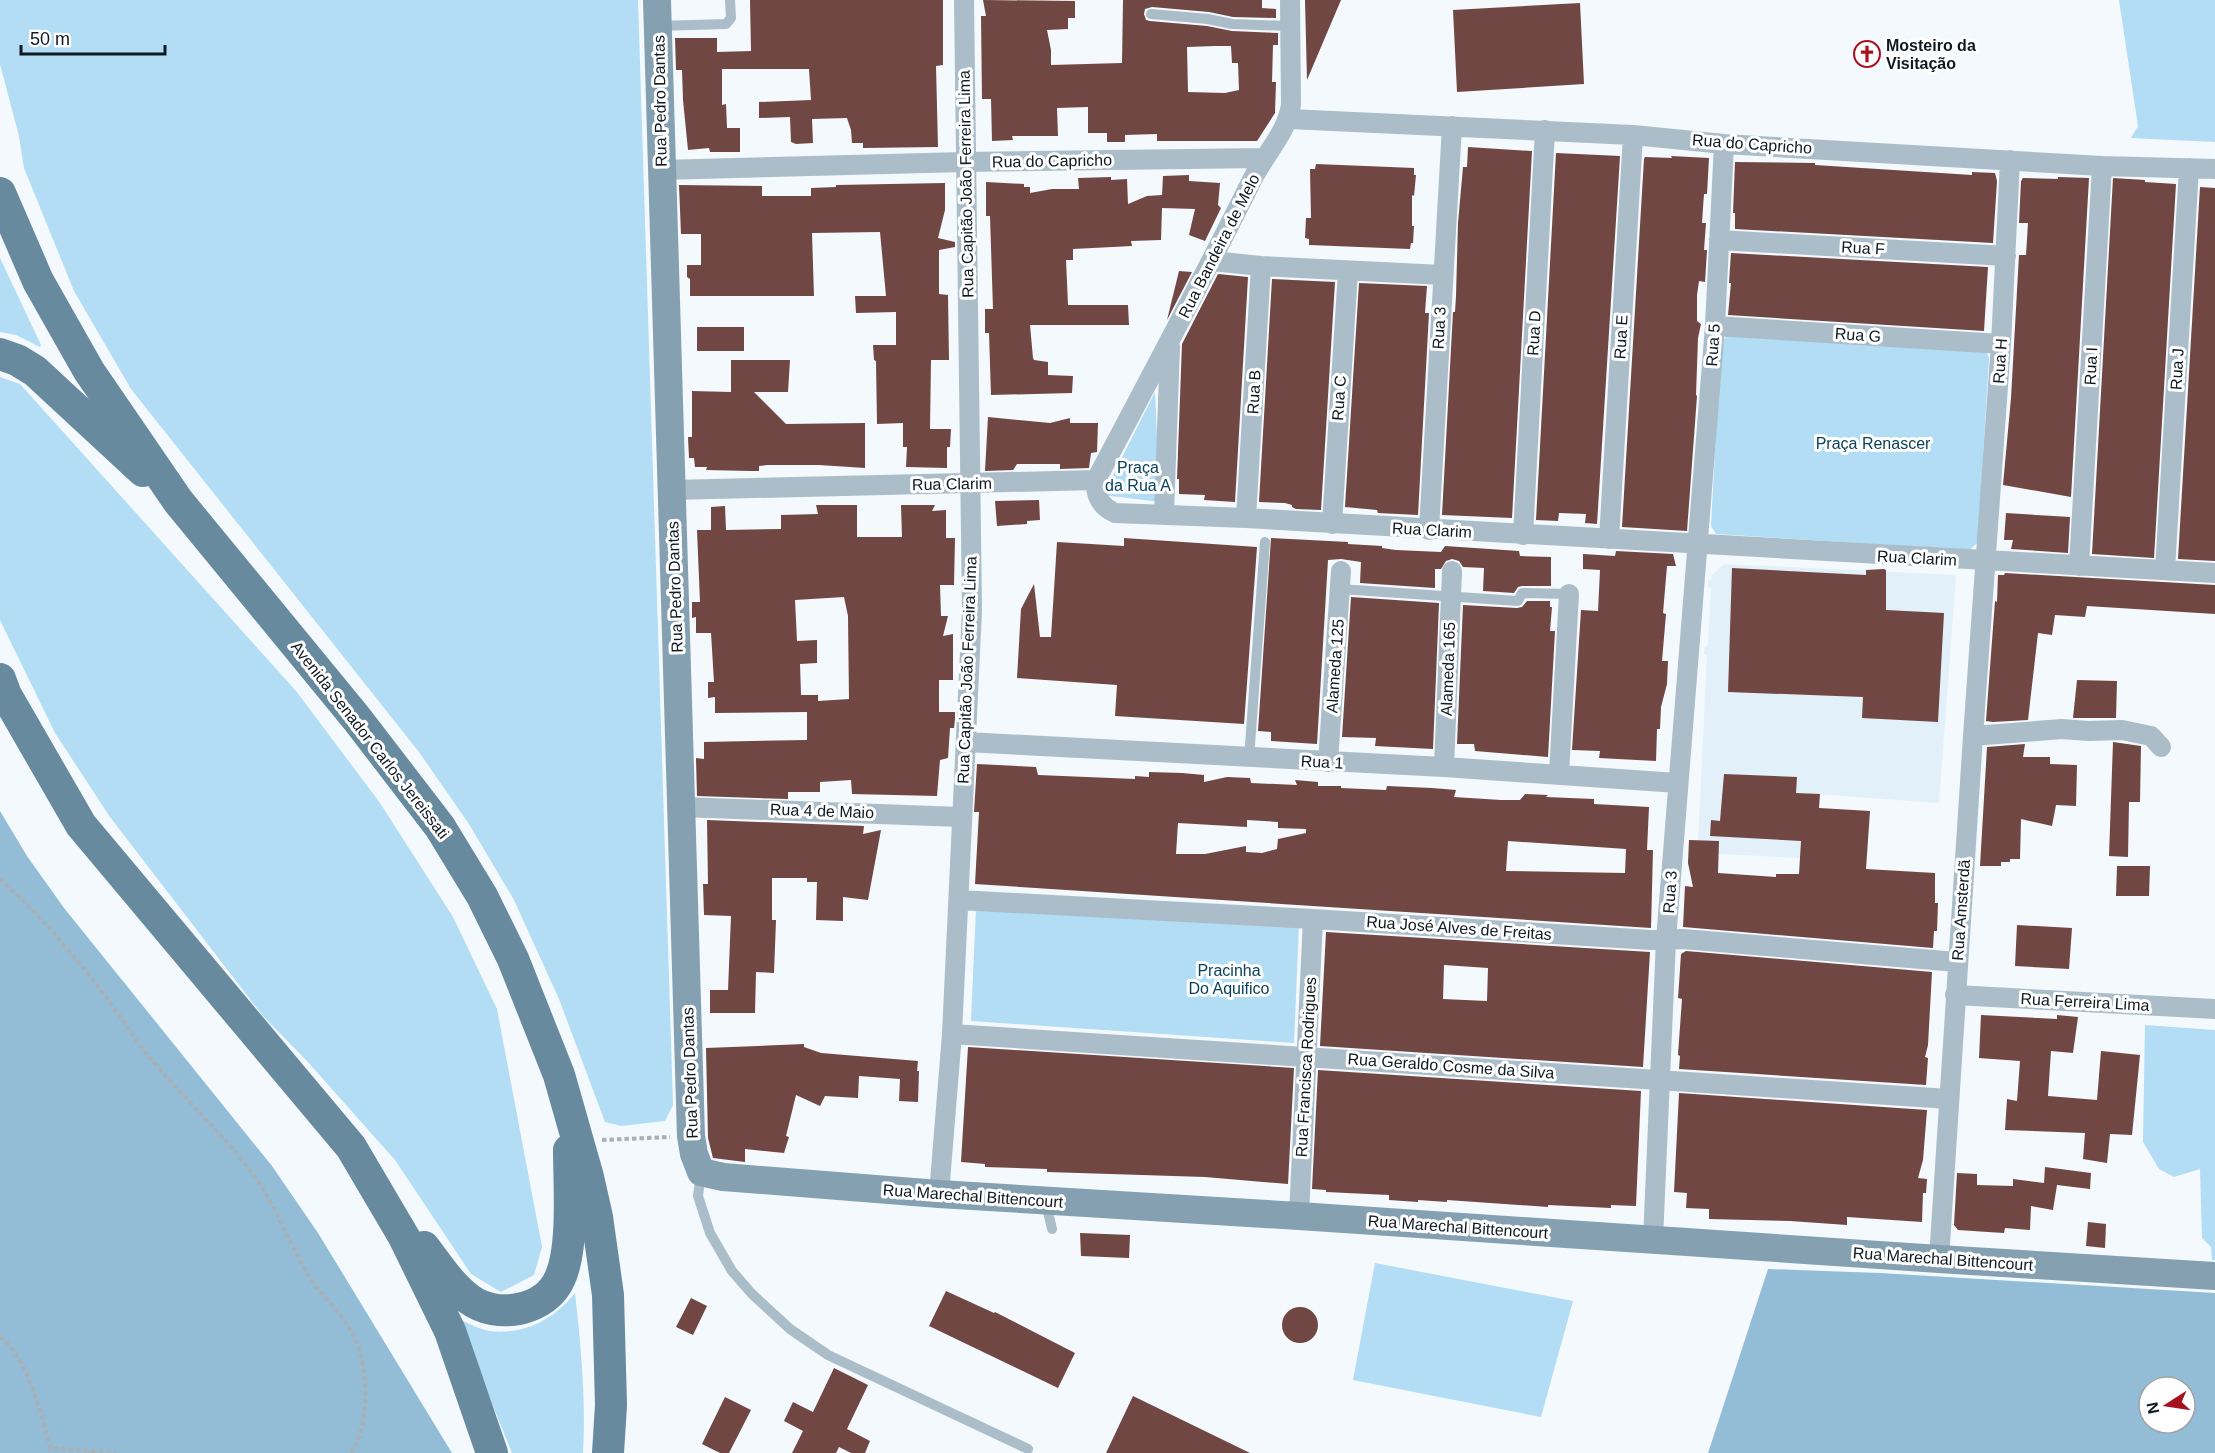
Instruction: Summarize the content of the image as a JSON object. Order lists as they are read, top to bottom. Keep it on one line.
{"streets":{"main road":["Rua Pedro Dantas","Avenida Senador Carlos Jereissati","Rua Marechal Bittencourt"],"street":["Rua do Capricho","Rua Capitão João Ferreira Lima","Rua Bandeira de Melo","Rua F","Rua 3","Rua D","Rua G","Rua E","Rua 5","Rua H","Rua I","Rua J","Rua B","Rua C","Rua Clarim","Alameda 125","Alameda 165","Rua 1","Rua 4 de Maio","Rua Amsterdã","Rua José Alves de Freitas","Rua Ferreira Lima","Rua Geraldo Cosme da Silva","Rua Francisca Rodrigues"]},"crossings":[["Rua Pedro Dantas","Rua do Capricho"],["Rua Pedro Dantas","Rua Clarim"],["Rua Pedro Dantas","Rua 4 de Maio"],["Rua Pedro Dantas","Rua Marechal Bittencourt"],["Rua do Capricho","Rua Capitão João Ferreira Lima"],["Rua do Capricho","Rua Bandeira de Melo"],["Rua do Capricho","Rua 3"],["Rua do Capricho","Rua D"],["Rua do Capricho","Rua E"],["Rua do Capricho","Rua 5"],["Rua do Capricho","Rua H"],["Rua do Capricho","Rua I"],["Rua do Capricho","Rua J"],["Rua Capitão João Ferreira Lima","Rua Clarim"],["Rua Capitão João Ferreira Lima","Rua 1"],["Rua Capitão João Ferreira Lima","Rua 4 de Maio"],["Rua Capitão João Ferreira Lima","Rua José Alves de Freitas"],["Rua Capitão João Ferreira Lima","Rua Geraldo Cosme da Silva"],["Rua Capitão João Ferreira Lima","Rua Marechal Bittencourt"],["Rua Bandeira de Melo","Rua Clarim"],["Rua F","Rua 5"],["Rua F","Rua H"],["Rua 3","Rua 5"],["Rua 3","Rua Clarim"],["Rua 3","Rua 1"],["Rua 3","Rua José Alves de Freitas"],["Rua 3","Rua Geraldo Cosme da Silva"],["Rua 3","Rua Marechal Bittencourt"],["Rua D","Rua Clarim"],["Rua G","Rua 5"],["Rua G","Rua H"],["Rua E","Rua Clarim"],["Rua 5","Rua Clarim"],["Rua H","Rua Clarim"],["Rua H","Rua Amsterdã"],["Rua I","Rua Clarim"],["Rua J","Rua Clarim"],["Rua B","Rua Clarim"],["Rua C","Rua Clarim"],["Rua Clarim","Rua Amsterdã"],["Alameda 125","Rua 1"],["Alameda 165","Rua 1"],["Rua Amsterdã","Rua José Alves de Freitas"],["Rua Amsterdã","Rua Ferreira Lima"],["Rua Amsterdã","Rua Geraldo Cosme da Silva"],["Rua Amsterdã","Rua Marechal Bittencourt"],["Rua José Alves de Freitas","Rua Francisca Rodrigues"],["Rua Geraldo Cosme da Silva","Rua Francisca Rodrigues"],["Rua Francisca Rodrigues","Rua Marechal Bittencourt"]],"parks":["Praça Renascer","Praça da Rua A","Pracinha Do Aquifico"],"places":{"church":["Mosteiro da Visitação"]},"scale_bar":"50 m","north":"left"}
